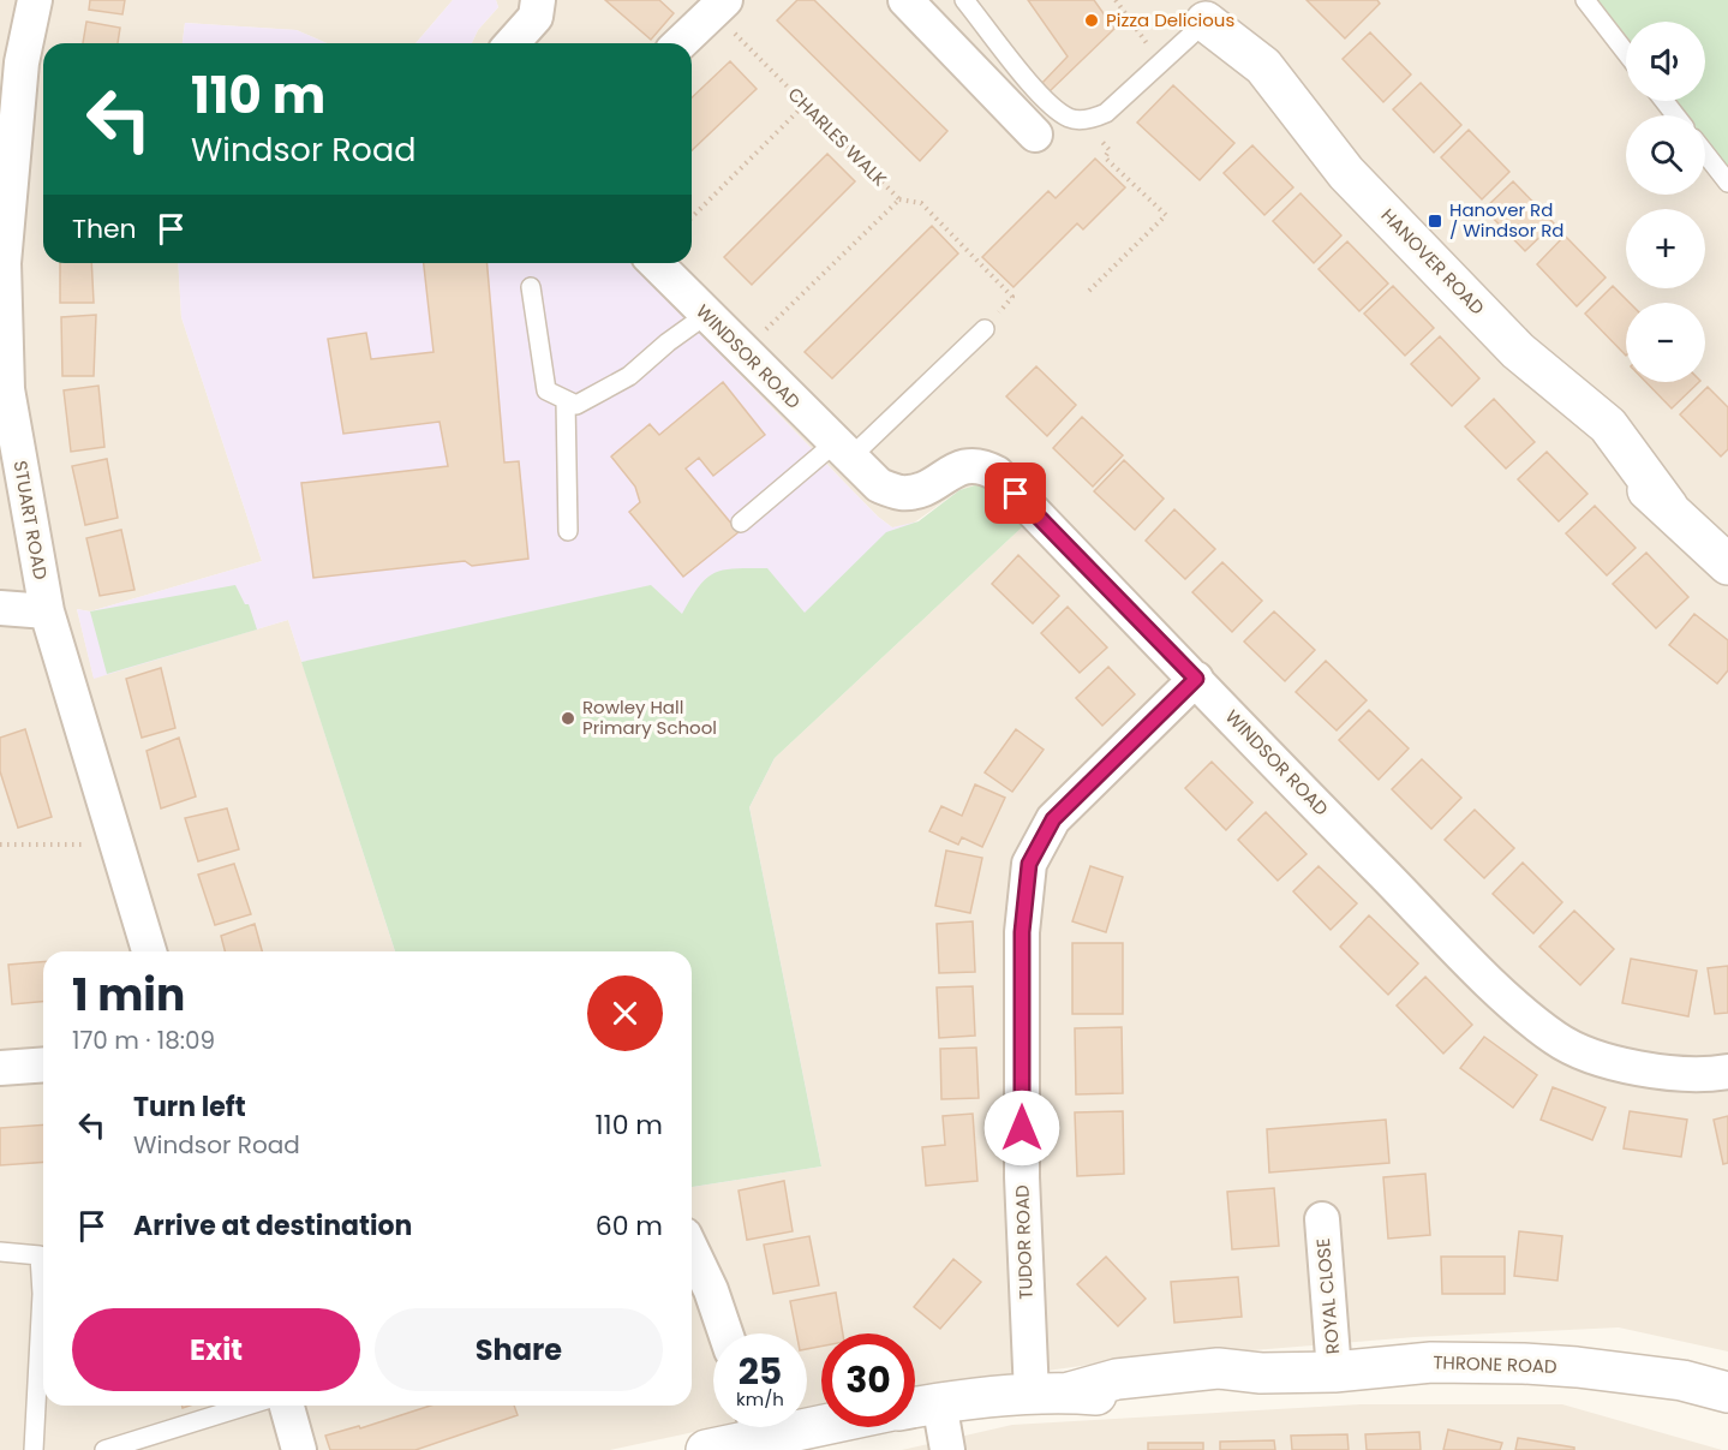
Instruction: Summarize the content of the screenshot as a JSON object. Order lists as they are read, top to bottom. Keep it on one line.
{"streets":{"street":["HANOVER ROAD","WINDSOR ROAD","STUART ROAD","TUDOR ROAD","ROYAL CLOSE","THRONE ROAD"],"path":["CHARLES WALK"]},"crossings":[["CHARLES WALK","WINDSOR ROAD"],["WINDSOR ROAD","TUDOR ROAD"],["TUDOR ROAD","THRONE ROAD"],["ROYAL CLOSE","THRONE ROAD"]],"places":{"other":["Pizza Delicious","Rowley Hall Primary School"],"transit":["Hanover Rd / Windsor Rd"]},"page":{"map_buttons":["+","−"],"turn":["110 m","Windsor Road"],"then":"Then","heading":["1 min","170 m · 18:09"],"list":[{"name":"Turn left","note":"Windsor Road","value":"110 m"},{"name":"Arrive at destination","value":"60 m"}],"buttons":["Exit","Share"],"speed":"25 km/h","limit":"30"}}
